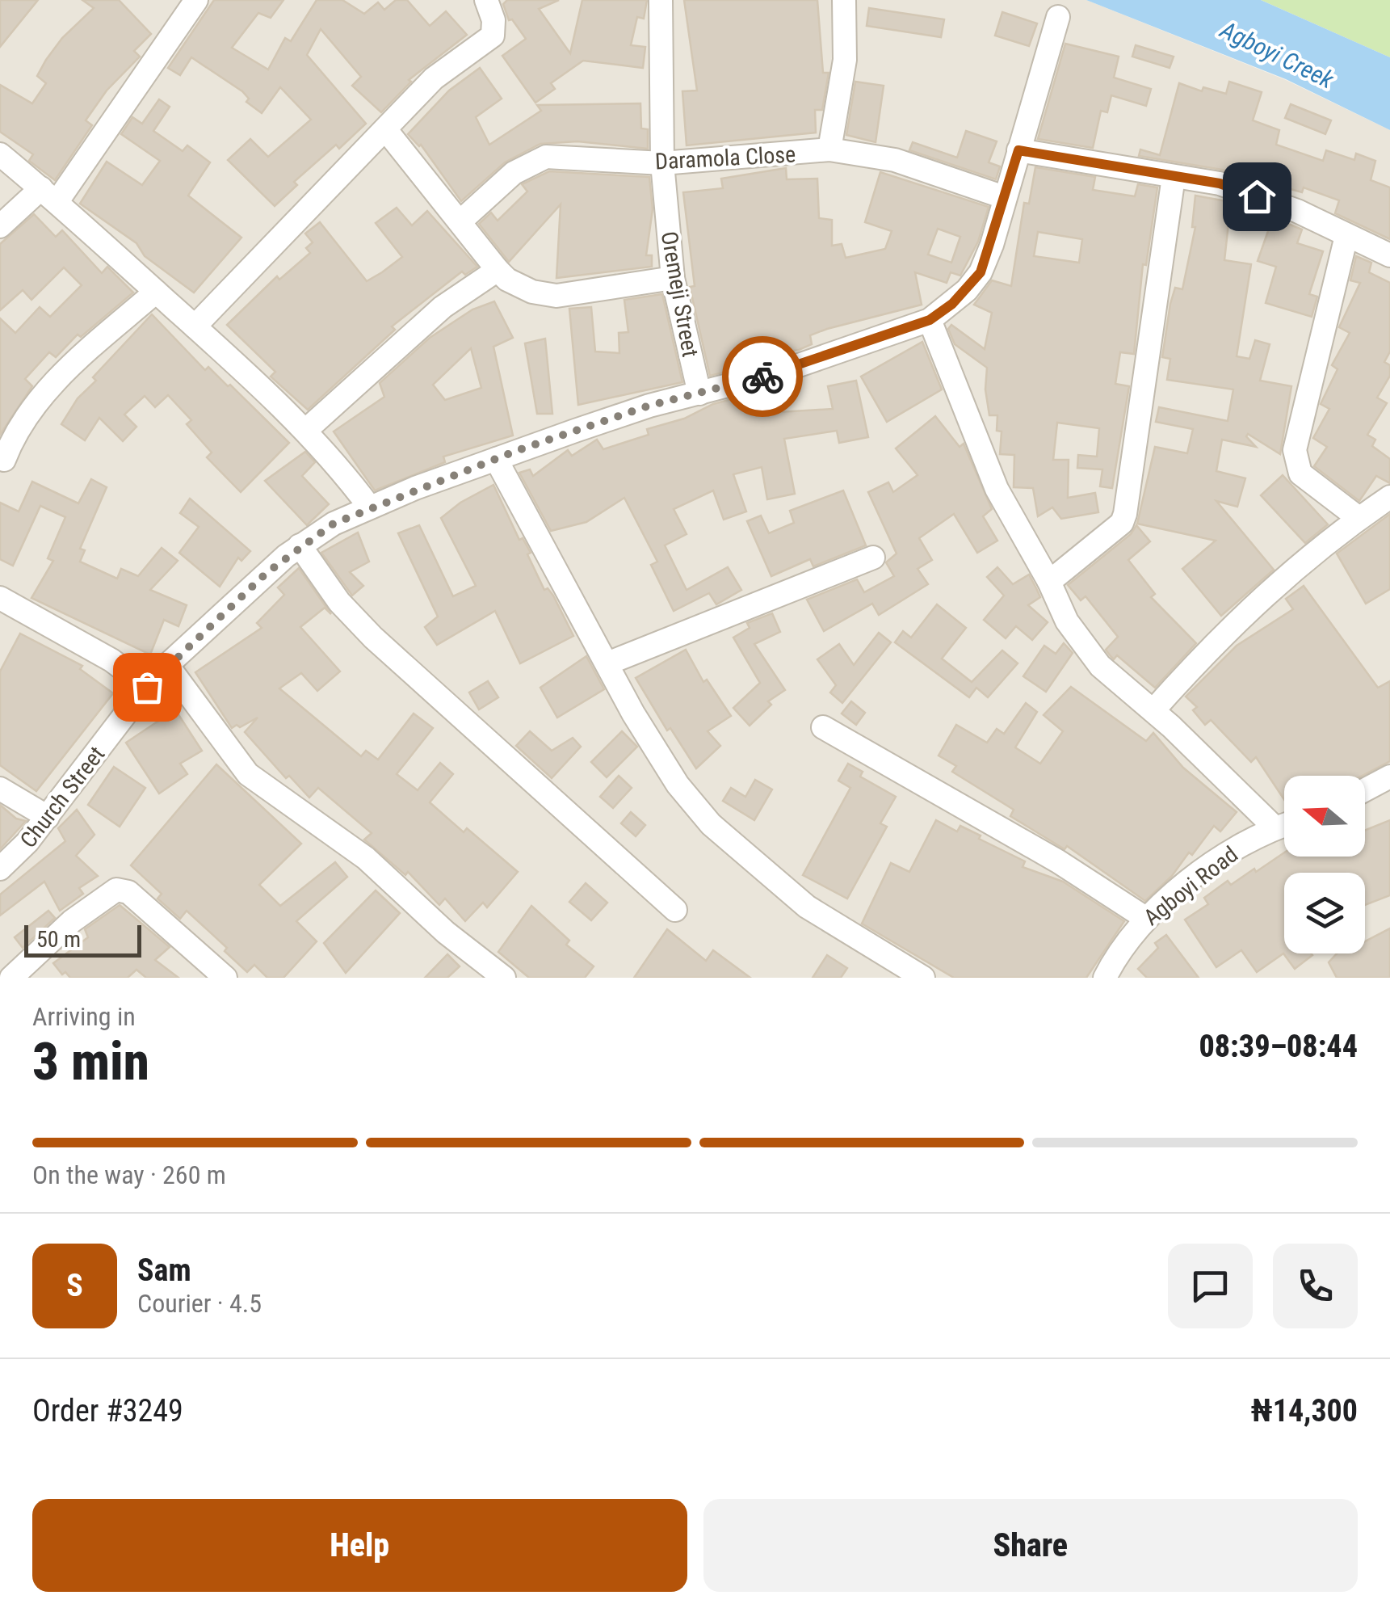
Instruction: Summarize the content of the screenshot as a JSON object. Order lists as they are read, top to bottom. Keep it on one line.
{"streets":{"street":["Daramola Close","Oremeji Street","Church Street","Agboyi Road"]},"crossings":[["Daramola Close","Oremeji Street"],["Daramola Close","Church Street"],["Oremeji Street","Church Street"]],"water":["Agboyi Creek"],"scale_bar":"50 m","north":"left","page":{"scale":"50 m","heading":["3 min","Arriving in","08:39–08:44"],"panel":["Sam","Courier · 4.5","Order #3249","₦14,300"],"bar":"On the way · 260 m","round":"S","buttons":["Help","Share"]}}
